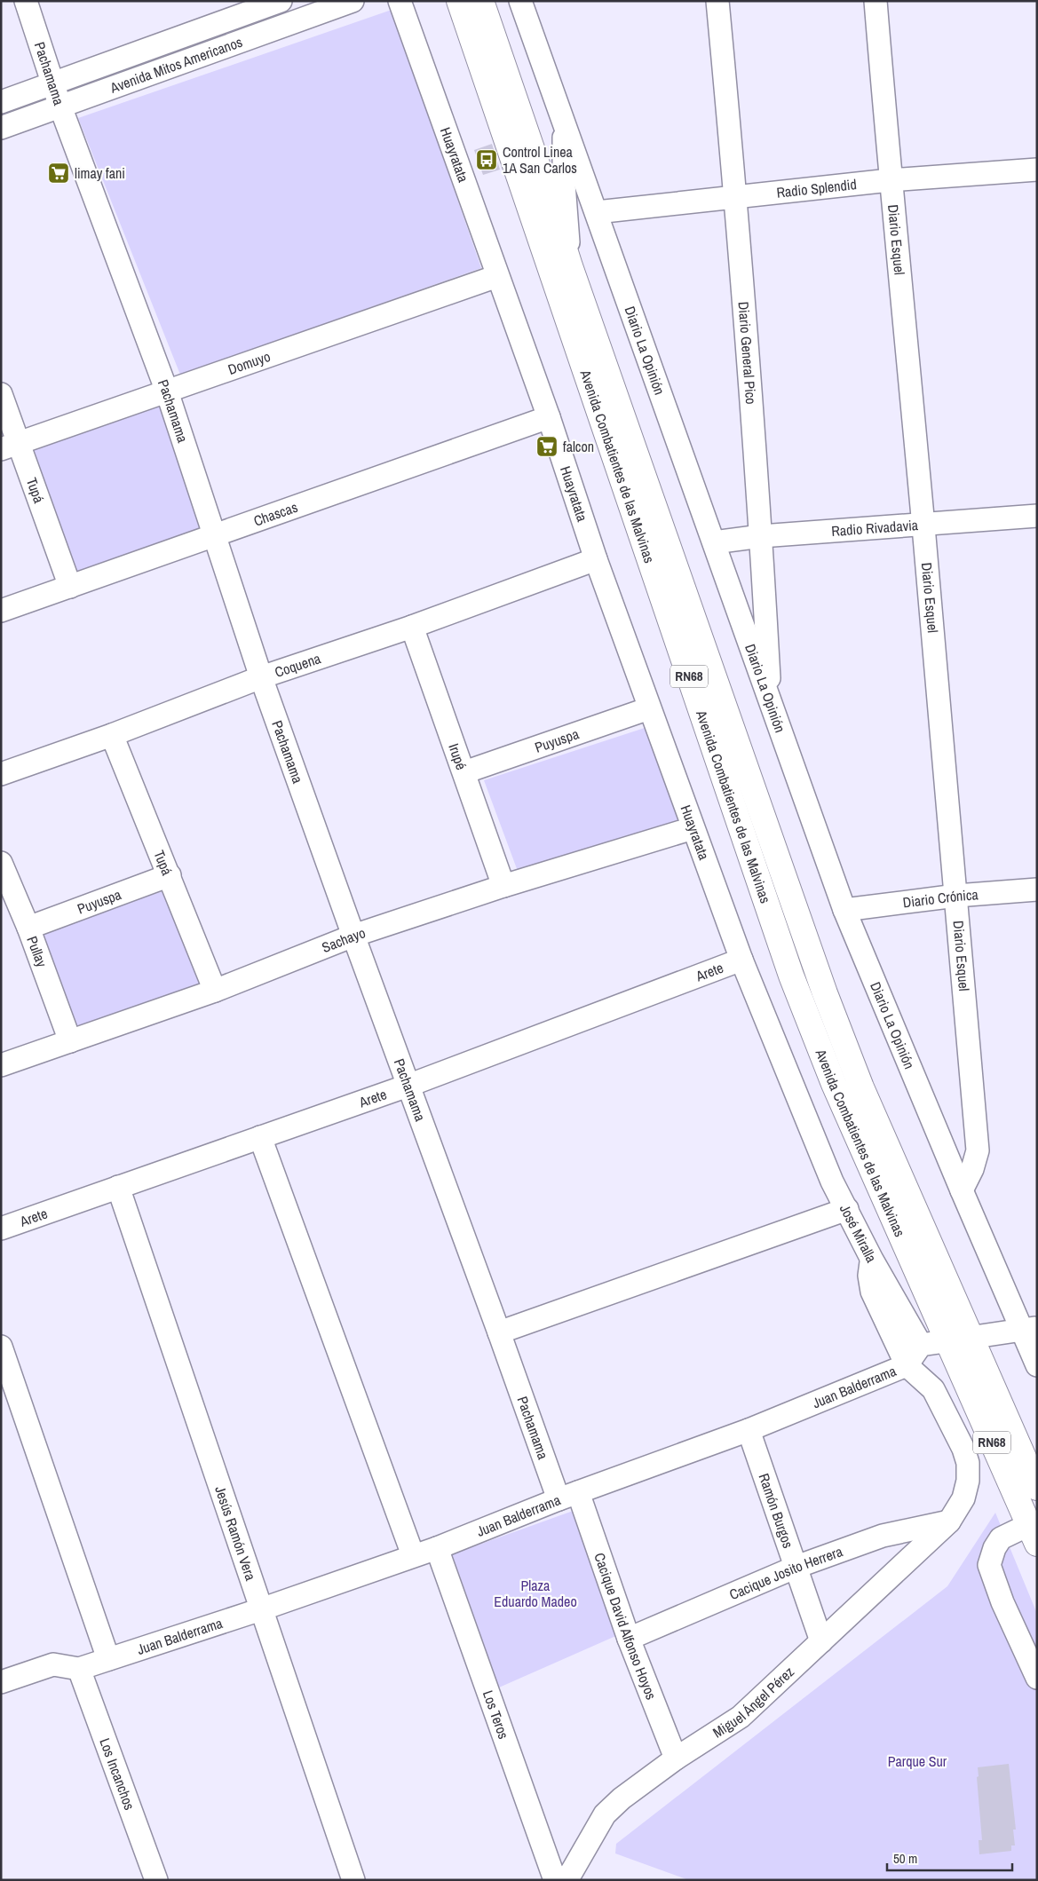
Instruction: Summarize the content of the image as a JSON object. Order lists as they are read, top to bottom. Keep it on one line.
{"streets":{"main road":["Avenida Combatientes de las Malvinas","RN68"],"street":["Avenida Mitos Americanos","Pachamama","Huayratata","Radio Splendid","Diario Esquel","Diario La Opinión","Diario General Pico","Domuyo","Tupá","Chascas","Radio Rivadavia","Coquena","Puyuspa","Irupé","Diario Crónica","Sachayo","Pullay","Arete","José Miralla","Juan Balderrama","Ramón Burgos","Jesús Ramón Vera","Cacique Josito Herrera","Cacique David Alfonso Hoyos","Miguel Ángel Pérez","Los Teros","Los Incanchos"]},"crossings":[["Avenida Mitos Americanos","Pachamama"],["Pachamama","Domuyo"],["Pachamama","Chascas"],["Pachamama","Coquena"],["Pachamama","Sachayo"],["Pachamama","Arete"],["Pachamama","Juan Balderrama"],["Pachamama","Cacique David Alfonso Hoyos"],["Huayratata","Domuyo"],["Huayratata","Chascas"],["Huayratata","Coquena"],["Huayratata","Puyuspa"],["Huayratata","Sachayo"],["Huayratata","Arete"],["Huayratata","José Miralla"],["Radio Splendid","Diario Esquel"],["Radio Splendid","Diario La Opinión"],["Radio Splendid","Diario General Pico"],["Diario Esquel","Diario La Opinión"],["Diario Esquel","Radio Rivadavia"],["Diario Esquel","Diario Crónica"],["Diario La Opinión","Diario General Pico"],["Diario La Opinión","Radio Rivadavia"],["Diario La Opinión","Diario Crónica"],["Diario General Pico","Radio Rivadavia"],["Domuyo","Tupá"],["Tupá","Chascas"],["Tupá","Coquena"],["Tupá","Puyuspa"],["Tupá","Sachayo"],["Coquena","Irupé"],["Puyuspa","Irupé"],["Puyuspa","Pullay"],["Irupé","Sachayo"],["Sachayo","Pullay"],["Arete","José Miralla"],["Arete","Jesús Ramón Vera"],["José Miralla","Juan Balderrama"],["José Miralla","Cacique Josito Herrera"],["José Miralla","Miguel Ángel Pérez"],["Juan Balderrama","Ramón Burgos"],["Juan Balderrama","Jesús Ramón Vera"],["Juan Balderrama","Cacique David Alfonso Hoyos"],["Juan Balderrama","Los Teros"],["Juan Balderrama","Los Incanchos"],["Ramón Burgos","Cacique Josito Herrera"],["Ramón Burgos","Miguel Ángel Pérez"],["Cacique Josito Herrera","Cacique David Alfonso Hoyos"],["Cacique Josito Herrera","Miguel Ángel Pérez"],["Cacique David Alfonso Hoyos","Miguel Ángel Pérez"]],"parks":["Plaza Eduardo Madeo","Parque Sur"],"places":{"bus stop":["Control Linea 1A San Carlos"],"supermarket":["limay fani","falcon"]},"scale_bar":"50 m"}
